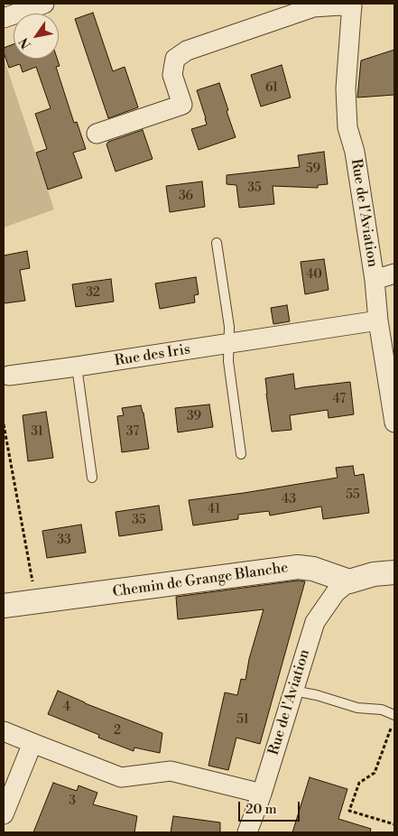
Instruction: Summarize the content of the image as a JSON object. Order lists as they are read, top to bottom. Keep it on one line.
{"streets":{"street":["Rue de l'Aviation","Rue des Iris","Chemin de Grange Blanche"]},"crossings":[["Rue de l'Aviation","Rue des Iris"],["Rue de l'Aviation","Chemin de Grange Blanche"]],"house_numbers":["61","59","35","36","40","32","47","39","31","37","55","43","41","35","33","4","51","2","3"],"scale_bar":"20 m","north":"bottom left"}
